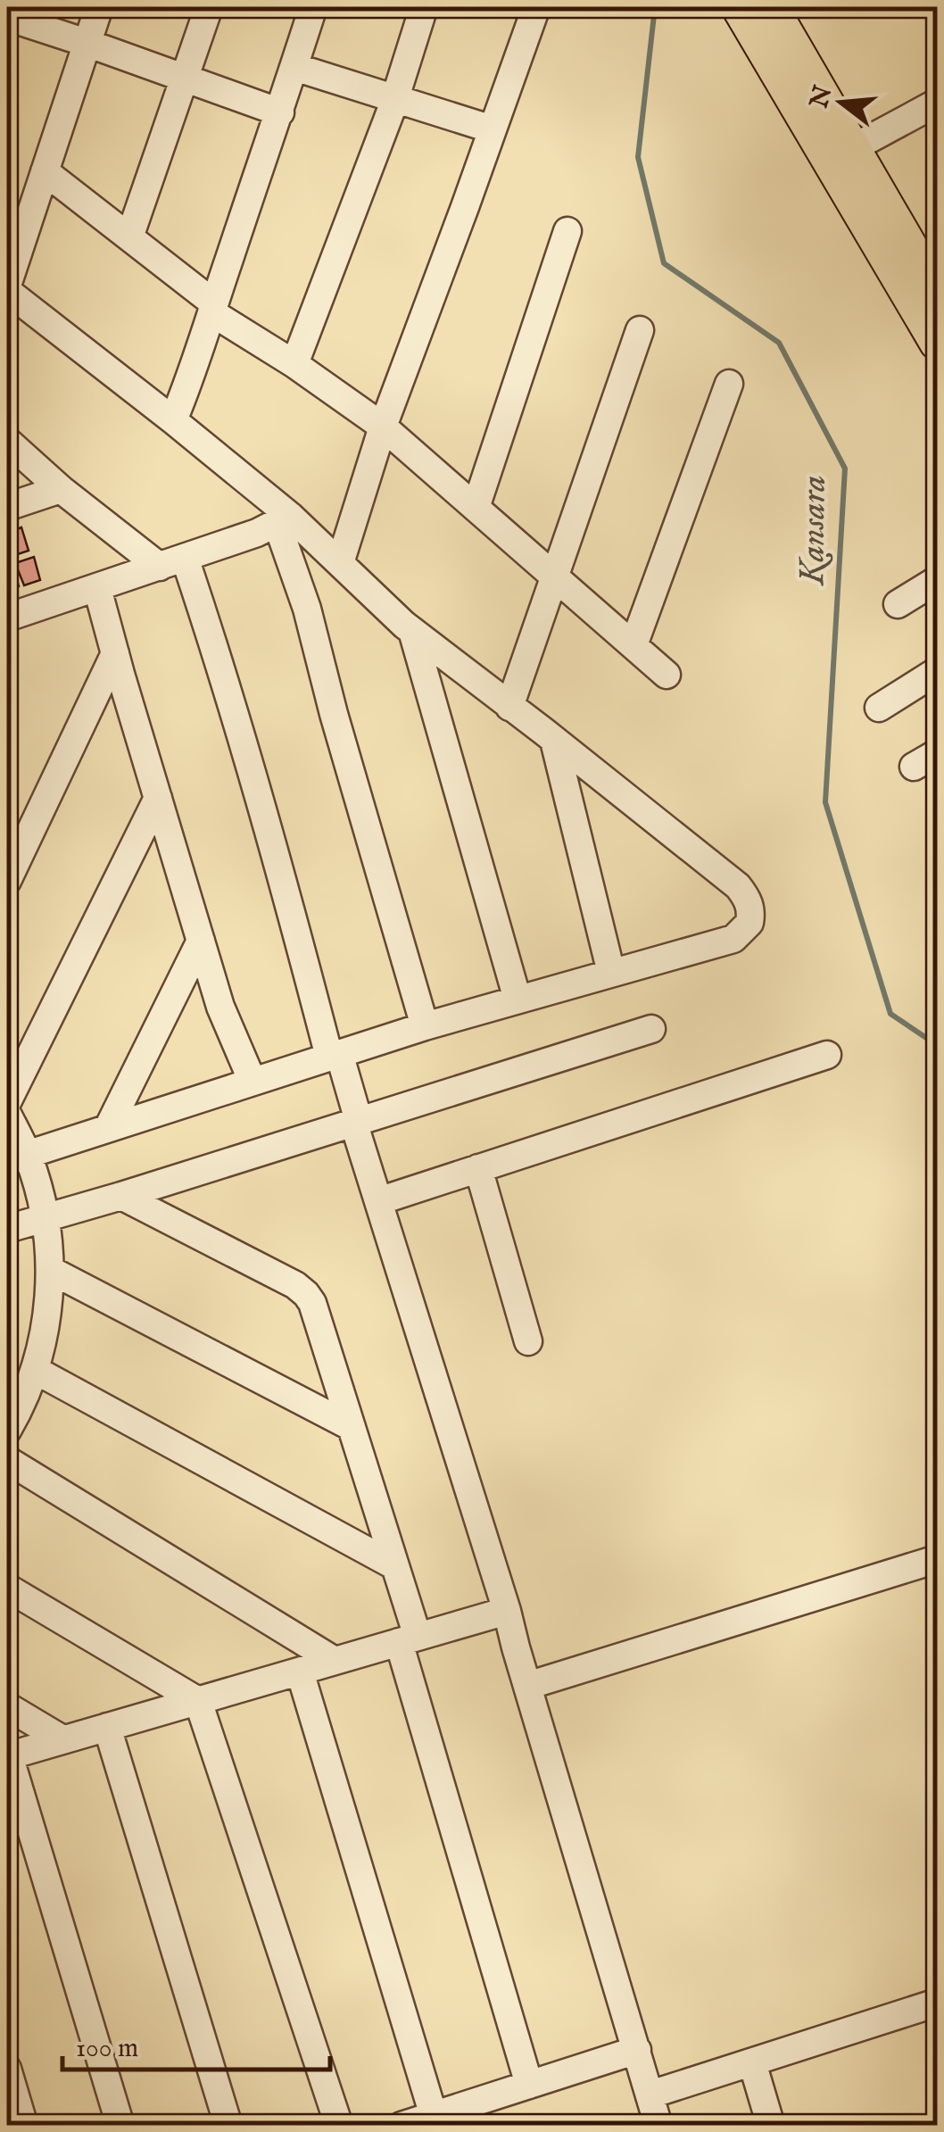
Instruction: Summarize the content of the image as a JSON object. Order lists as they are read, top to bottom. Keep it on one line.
{"water":["Kansara"],"scale_bar":"100 m","north":"left"}
